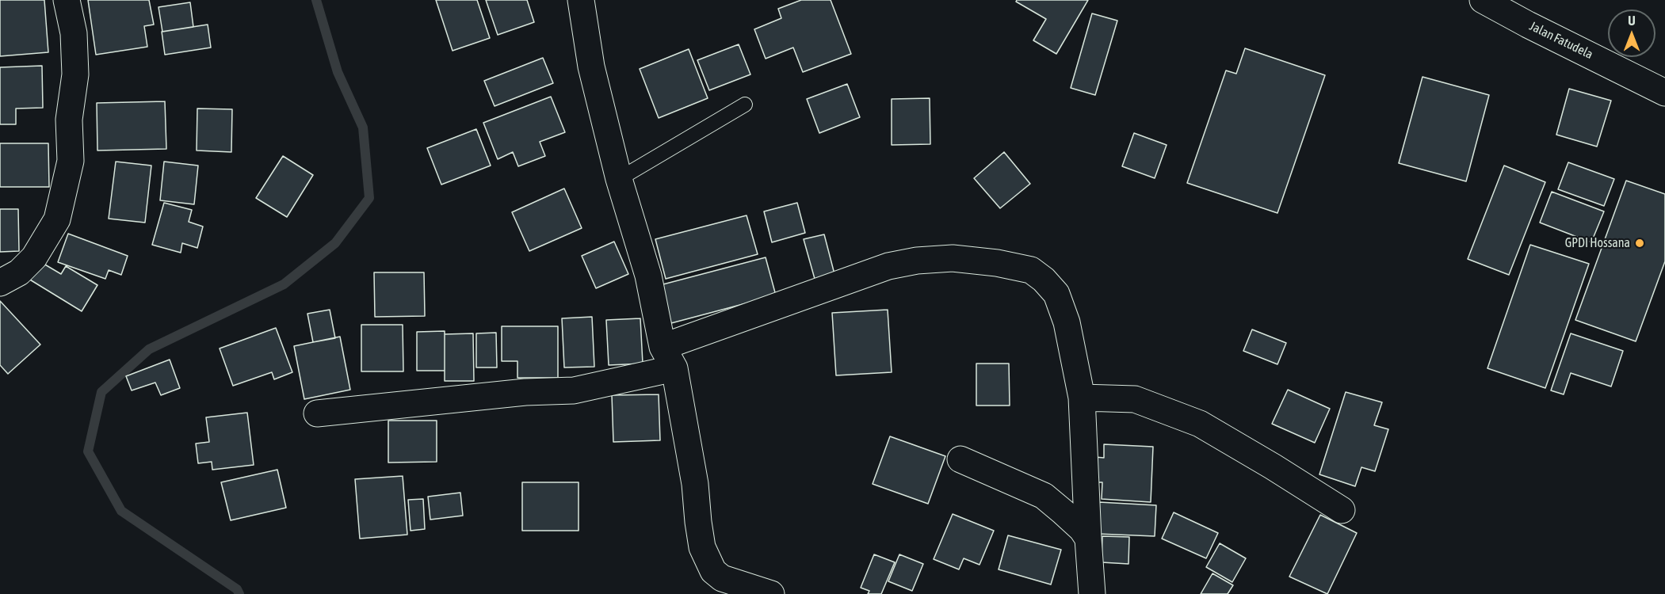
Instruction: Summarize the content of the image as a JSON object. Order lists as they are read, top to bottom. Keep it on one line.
{"streets":{"street":["Jalan Fatudela"]},"places":["GPDI Hossana"],"north":"top"}
